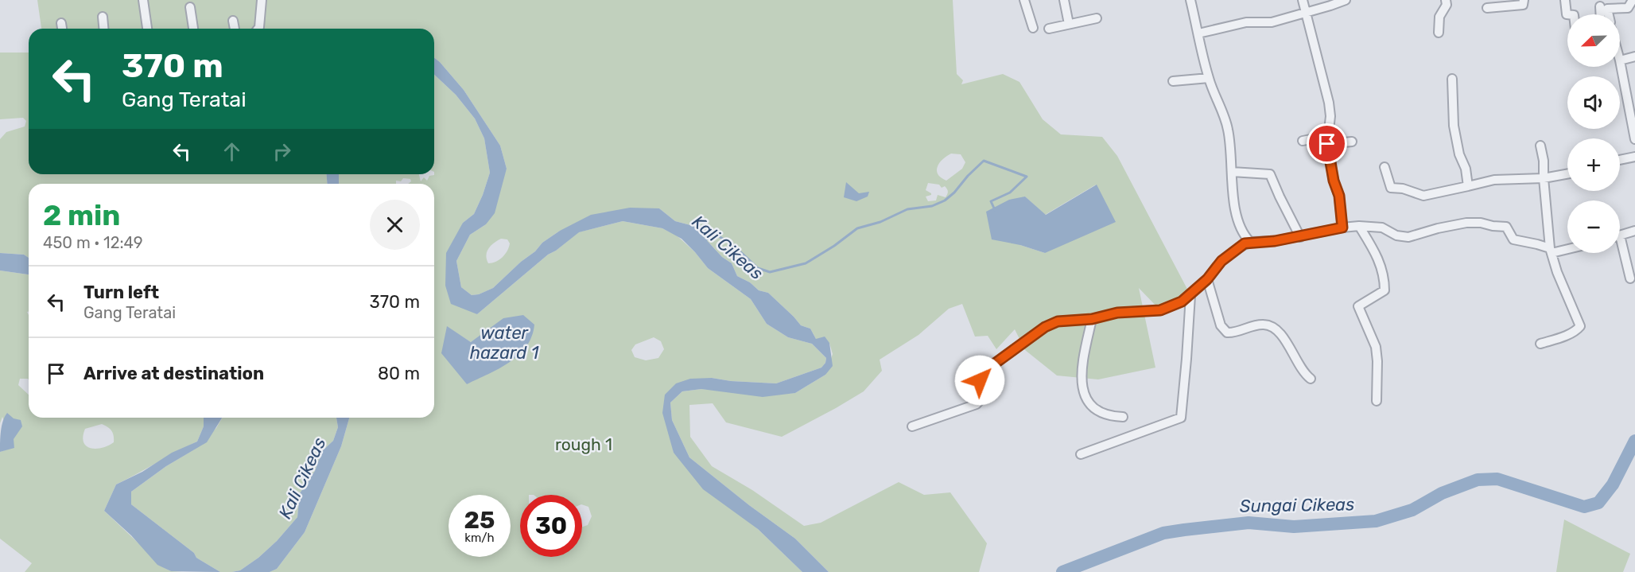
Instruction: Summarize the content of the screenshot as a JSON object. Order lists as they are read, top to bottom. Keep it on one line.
{"water":["Kali Cikeas","water hazard 1","Sungai Cikeas"],"parks":["rough 1"],"north":"bottom left","page":{"map_buttons":["+","−"],"turn":["370 m","Gang Teratai"],"heading":["2 min","450 m · 12:49"],"list":[{"name":"Turn left","note":"Gang Teratai","value":"370 m"},{"name":"Arrive at destination","value":"80 m"}],"speed":"25 km/h","limit":"30"}}
